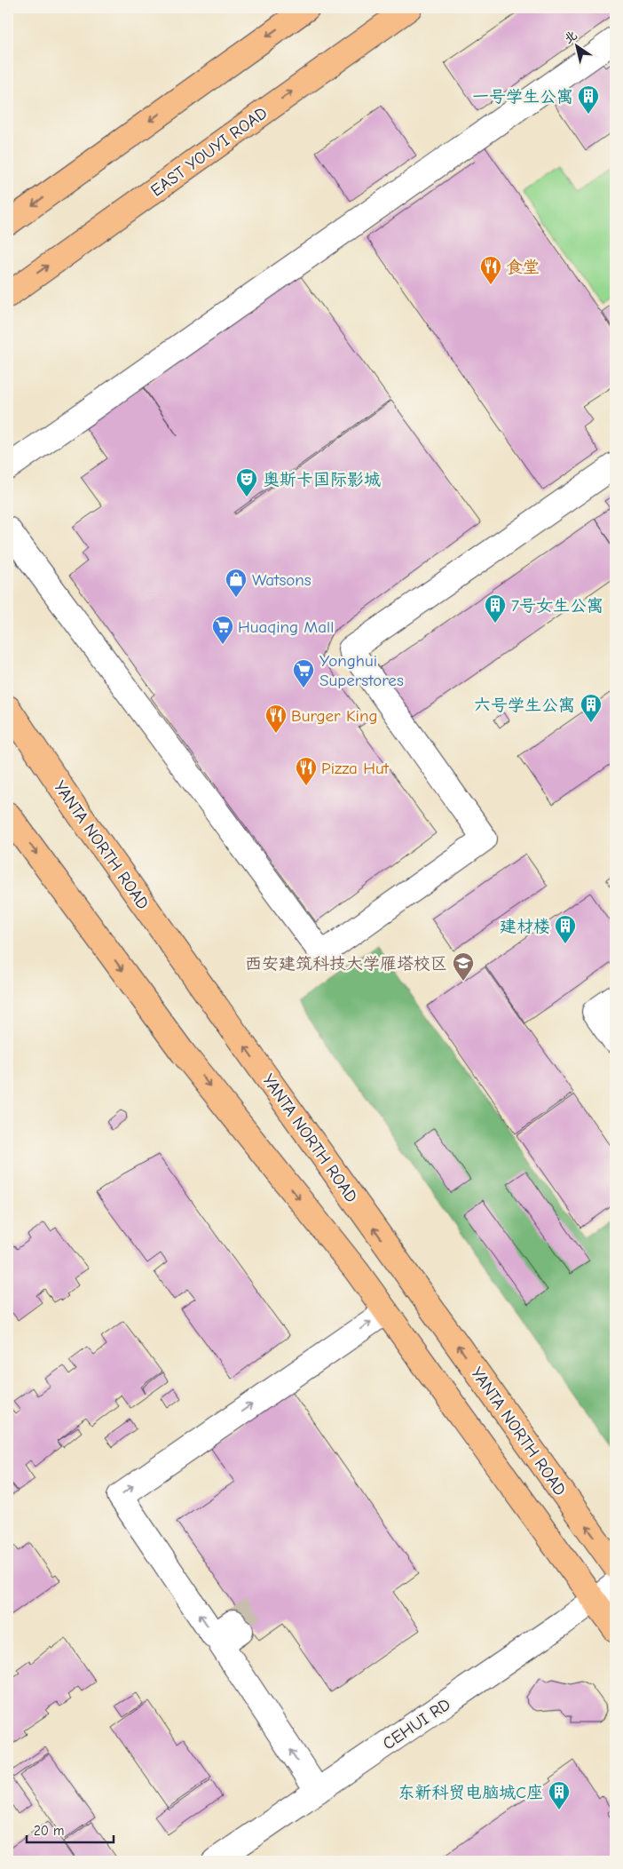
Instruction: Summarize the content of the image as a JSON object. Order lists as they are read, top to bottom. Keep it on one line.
{"streets":{"main road":["EAST YOUYI ROAD","YANTA NORTH ROAD"],"street":["CEHUI RD"]},"places":{"building":["一号学生公寓","7号女生公寓","六号学生公寓","建材楼","东新科贸电脑城C座"],"restaurant":["食堂","Burger King","Pizza Hut"],"theatre":["奥斯卡国际影城"],"shop":["Watsons"],"supermarket":["Huaqing Mall","Yonghui Superstores"],"school or university":["西安建筑科技大学雁塔校区"]},"scale_bar":"20 m","north":"top left"}
